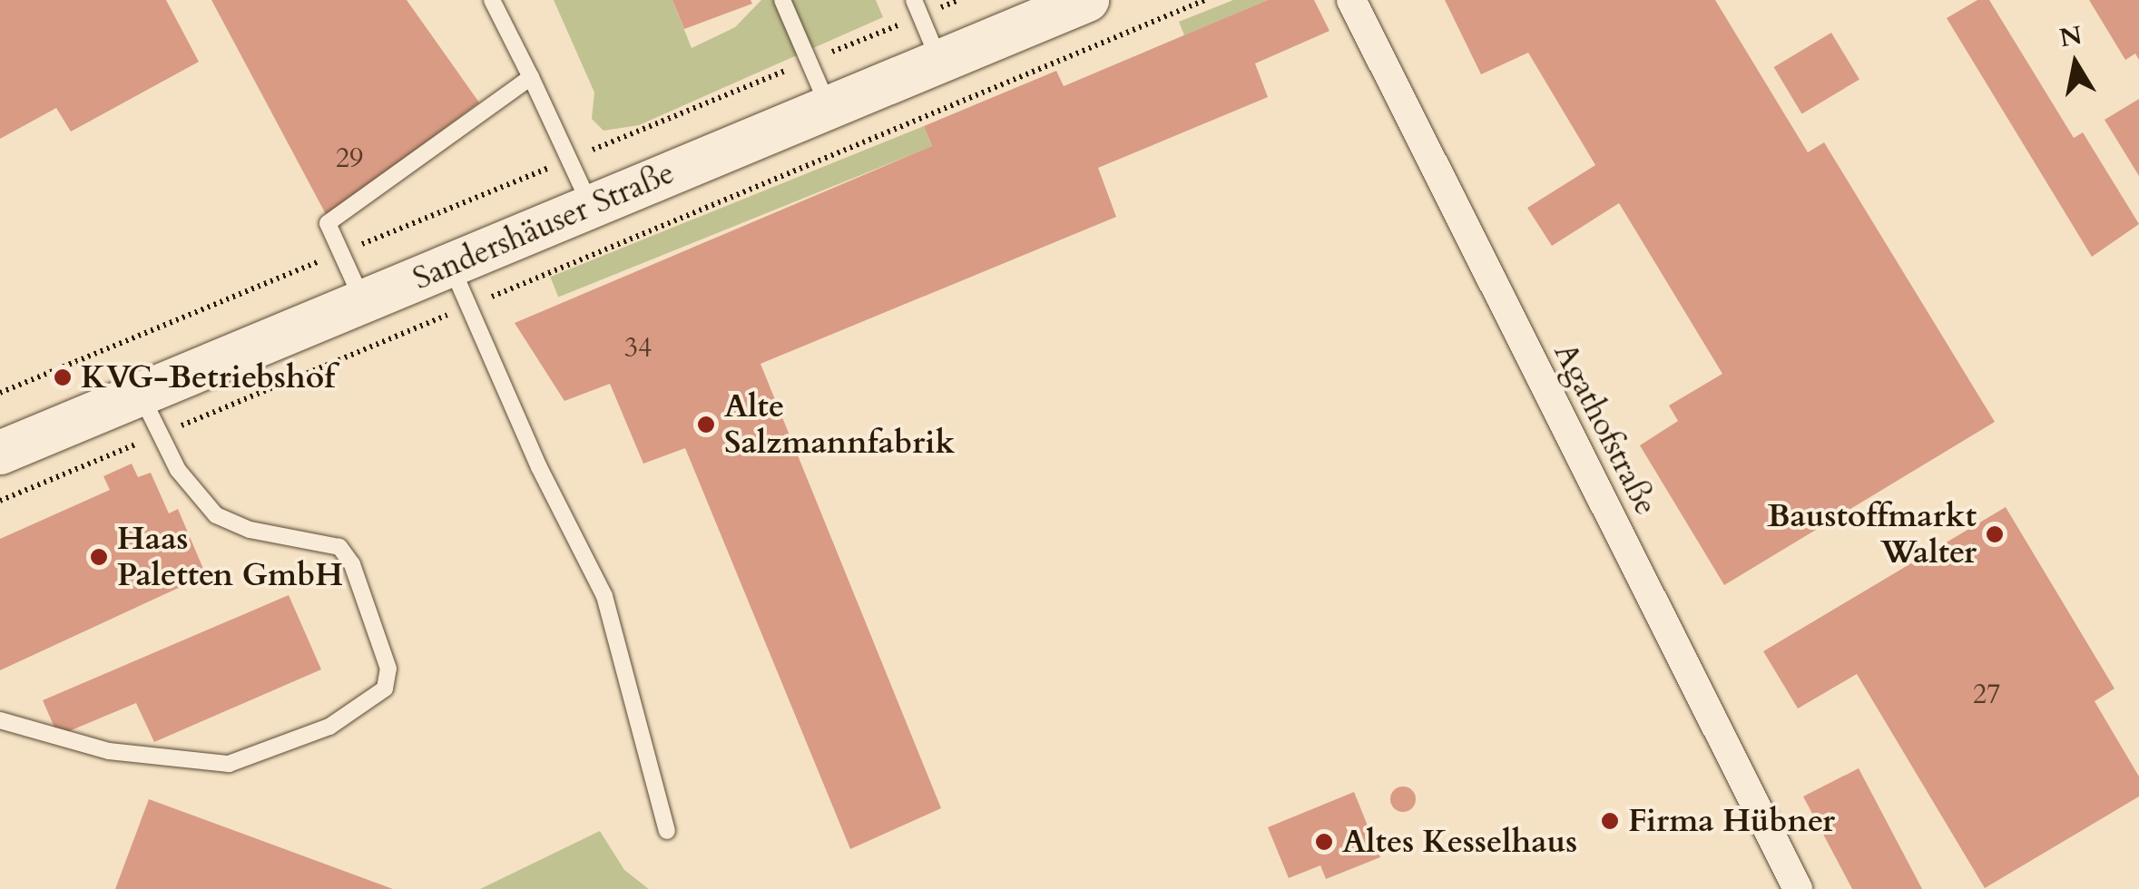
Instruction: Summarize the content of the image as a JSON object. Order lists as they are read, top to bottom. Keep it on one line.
{"streets":{"main road":["Sandershäuser Straße"],"street":["Agathofstraße"]},"places":["KVG-Betriebshof","Alte Salzmannfabrik","Baustoffmarkt Walter","Haas Paletten GmbH","Firma Hübner","Altes Kesselhaus"],"house_numbers":["29","34","27"],"north":"top"}
